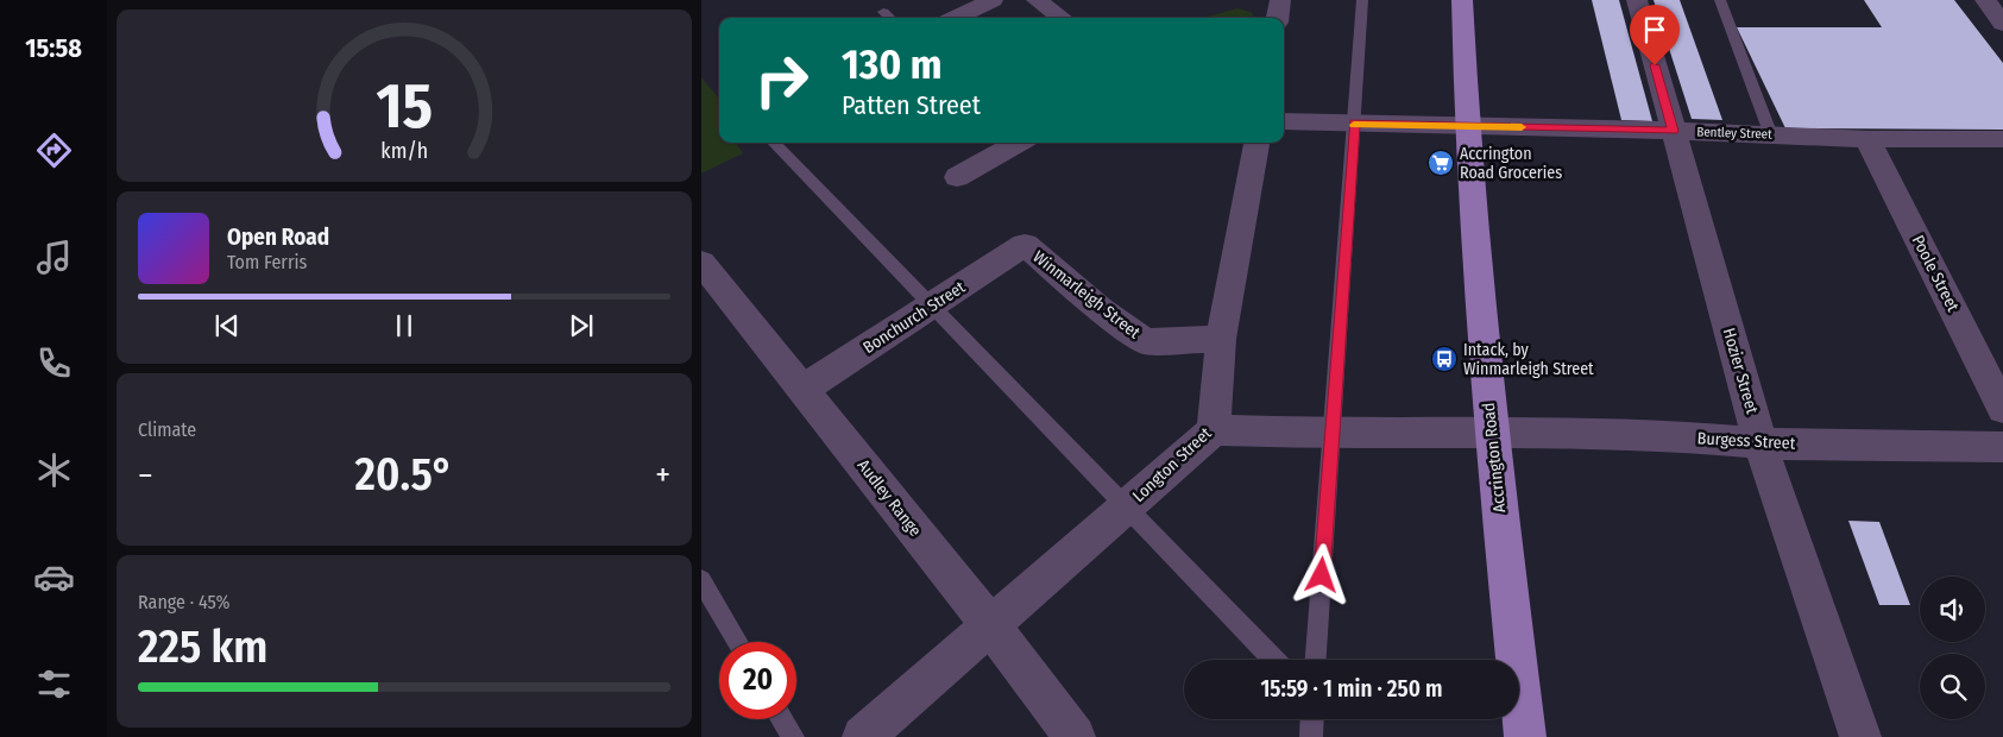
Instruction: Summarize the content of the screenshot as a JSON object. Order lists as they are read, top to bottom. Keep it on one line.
{"streets":{"main road":["Accrington Road"],"street":["Bentley Street","Poole Street","Winmarleigh Street","Bonchurch Street","Hozier Street","Burgess Street","Longton Street","Audley Range"]},"crossings":[["Bentley Street","Poole Street"],["Bentley Street","Hozier Street"],["Bentley Street","Accrington Road"],["Winmarleigh Street","Bonchurch Street"],["Winmarleigh Street","Longton Street"],["Bonchurch Street","Audley Range"],["Hozier Street","Burgess Street"],["Burgess Street","Accrington Road"],["Longton Street","Audley Range"]],"places":{"supermarket":["Accrington Road Groceries"],"bus stop":["Intack, by Winmarleigh Street"]},"page":{"tabs":"15:58","turn":["130 m","Patten Street"],"song":["Open Road","Tom Ferris"],"tile":["Climate",["Range · 45%","225 km"]],"heat":["−","20.5°","+"],"limit":"20","trip":"15:59 · 1 min · 250 m","gauge":["15","km/h"]}}
